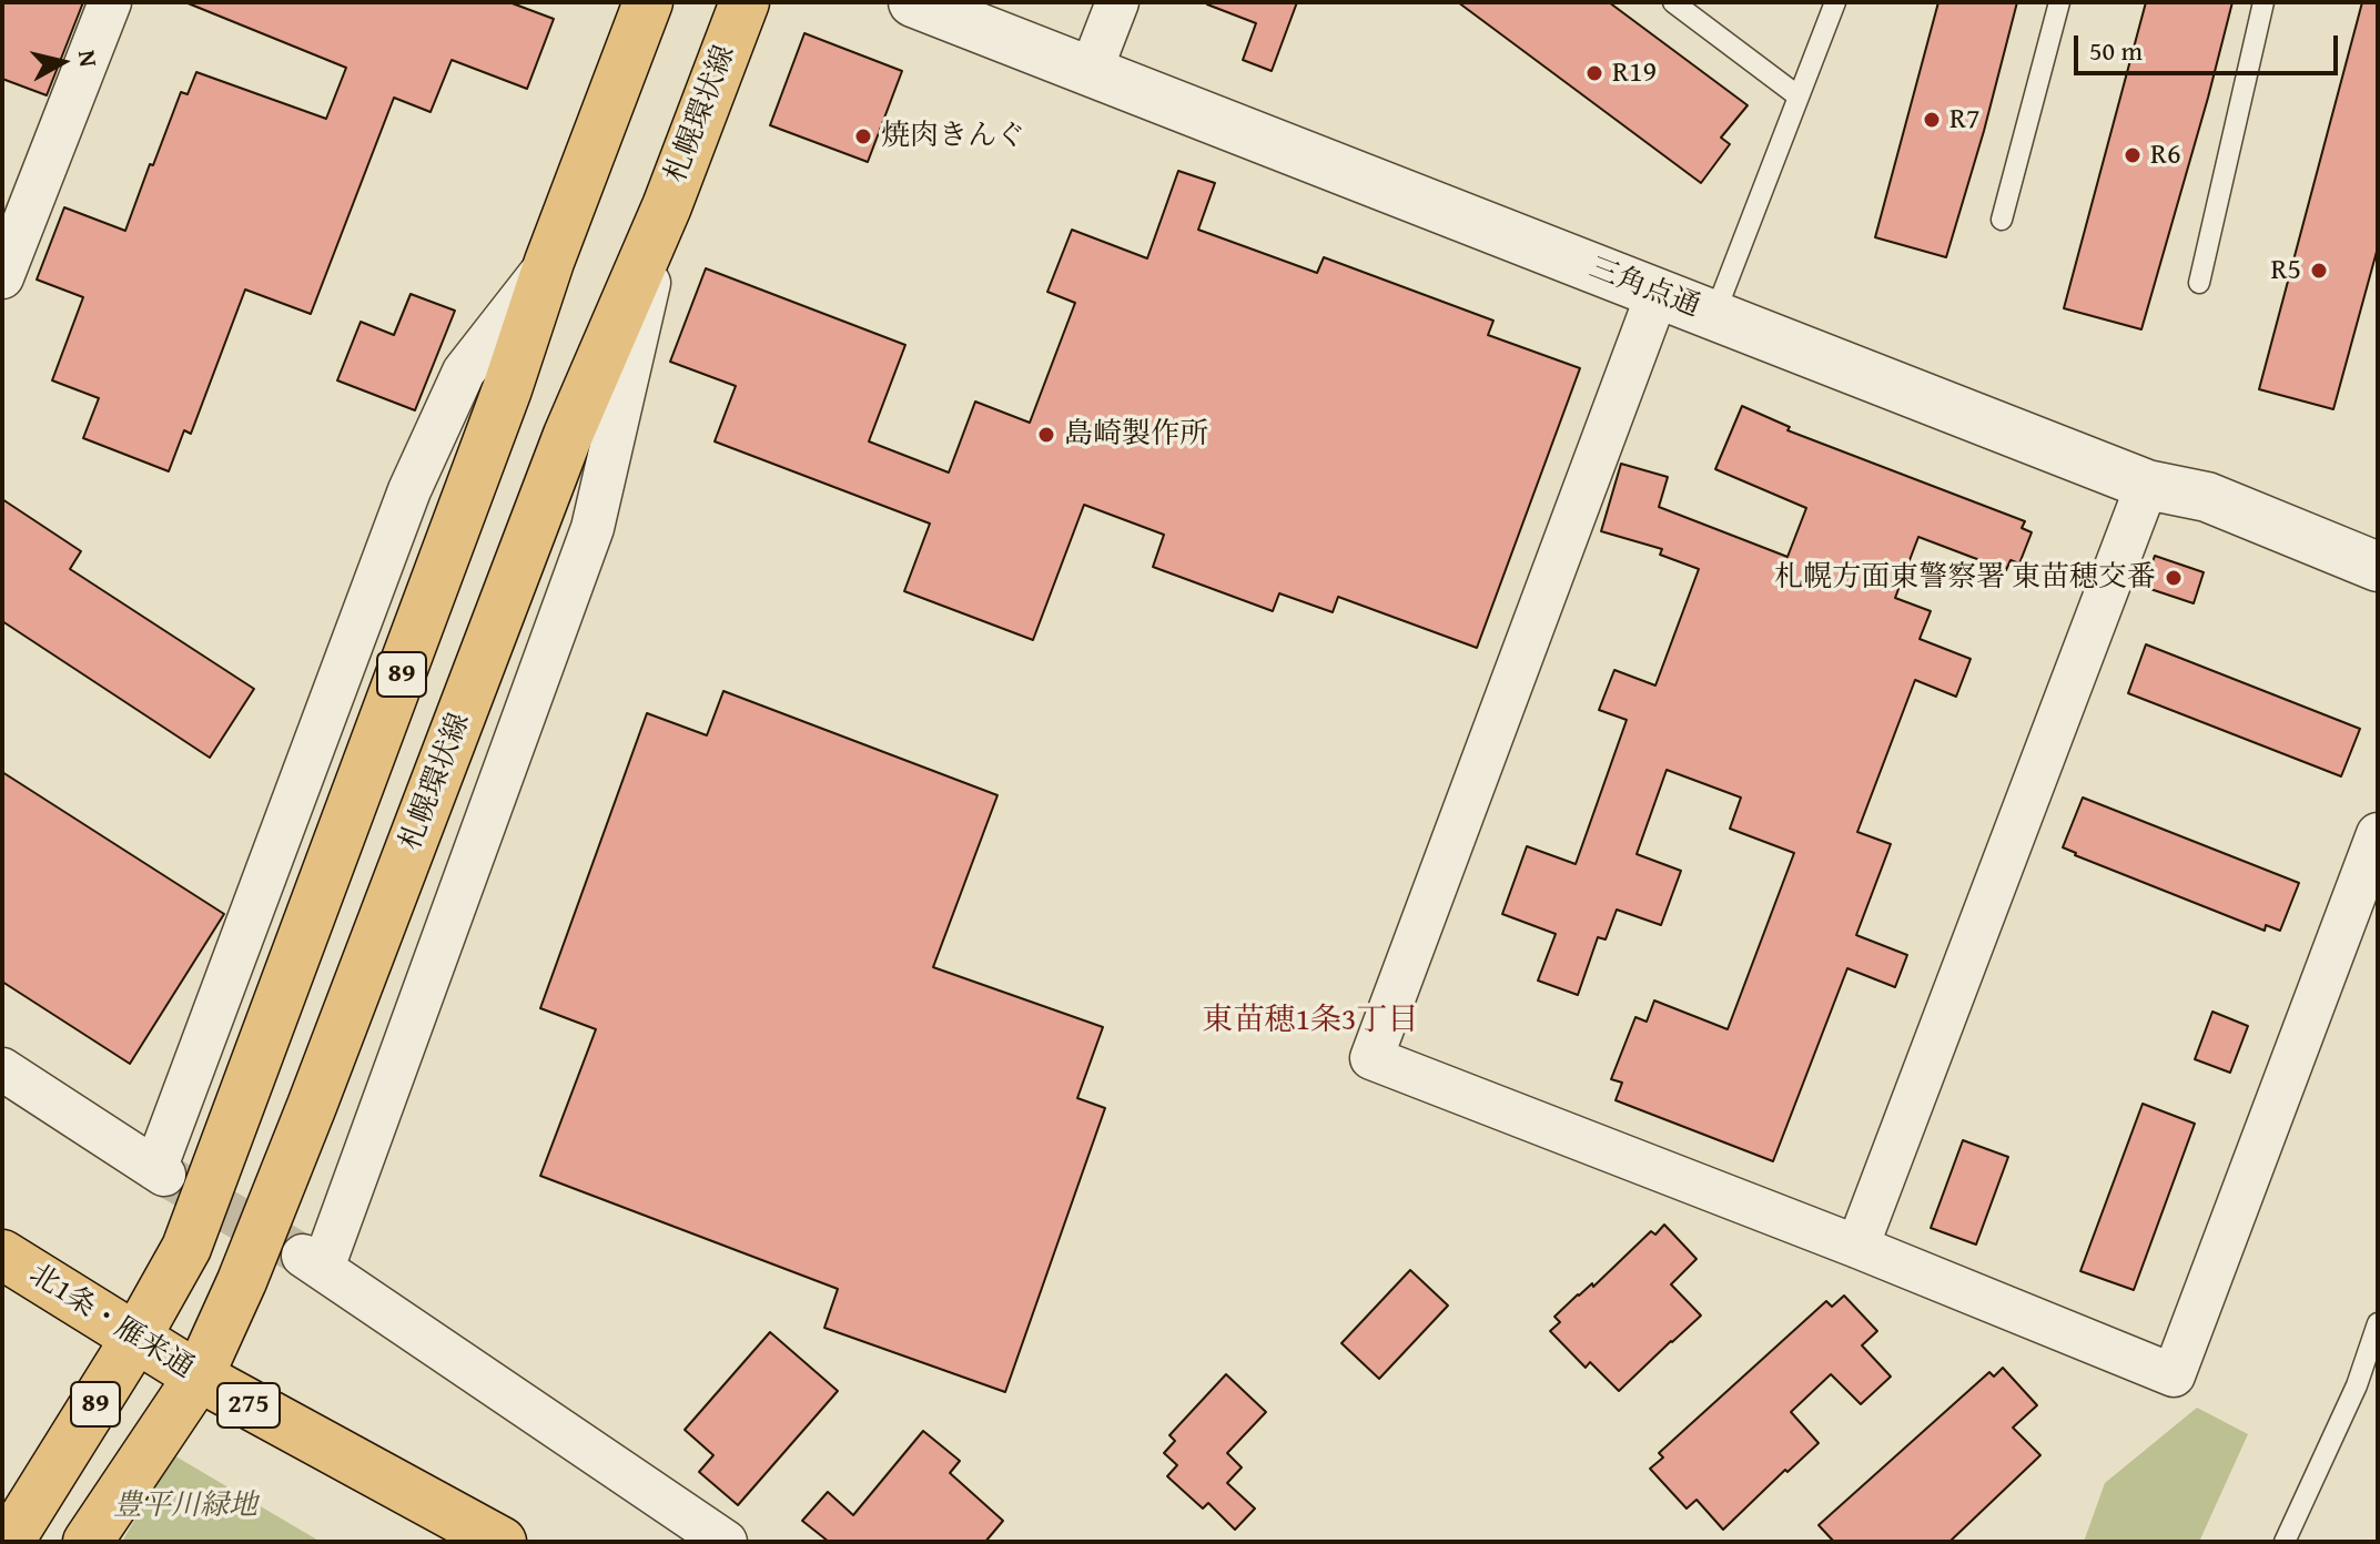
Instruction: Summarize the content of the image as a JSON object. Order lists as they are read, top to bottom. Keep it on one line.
{"streets":{"main road":["札幌環状線","89","北1条・雁来通","275"],"street":["三角点通"]},"crossings":[["札幌環状線","北1条・雁来通"],["89","北1条・雁来通"]],"districts":["東苗穂1条3丁目"],"parks":["豊平川緑地"],"places":["R19","R7","焼肉きんぐ","R6","R5","島崎製作所","札幌方面東警察署 東苗穂交番"],"scale_bar":"50 m","north":"right"}
